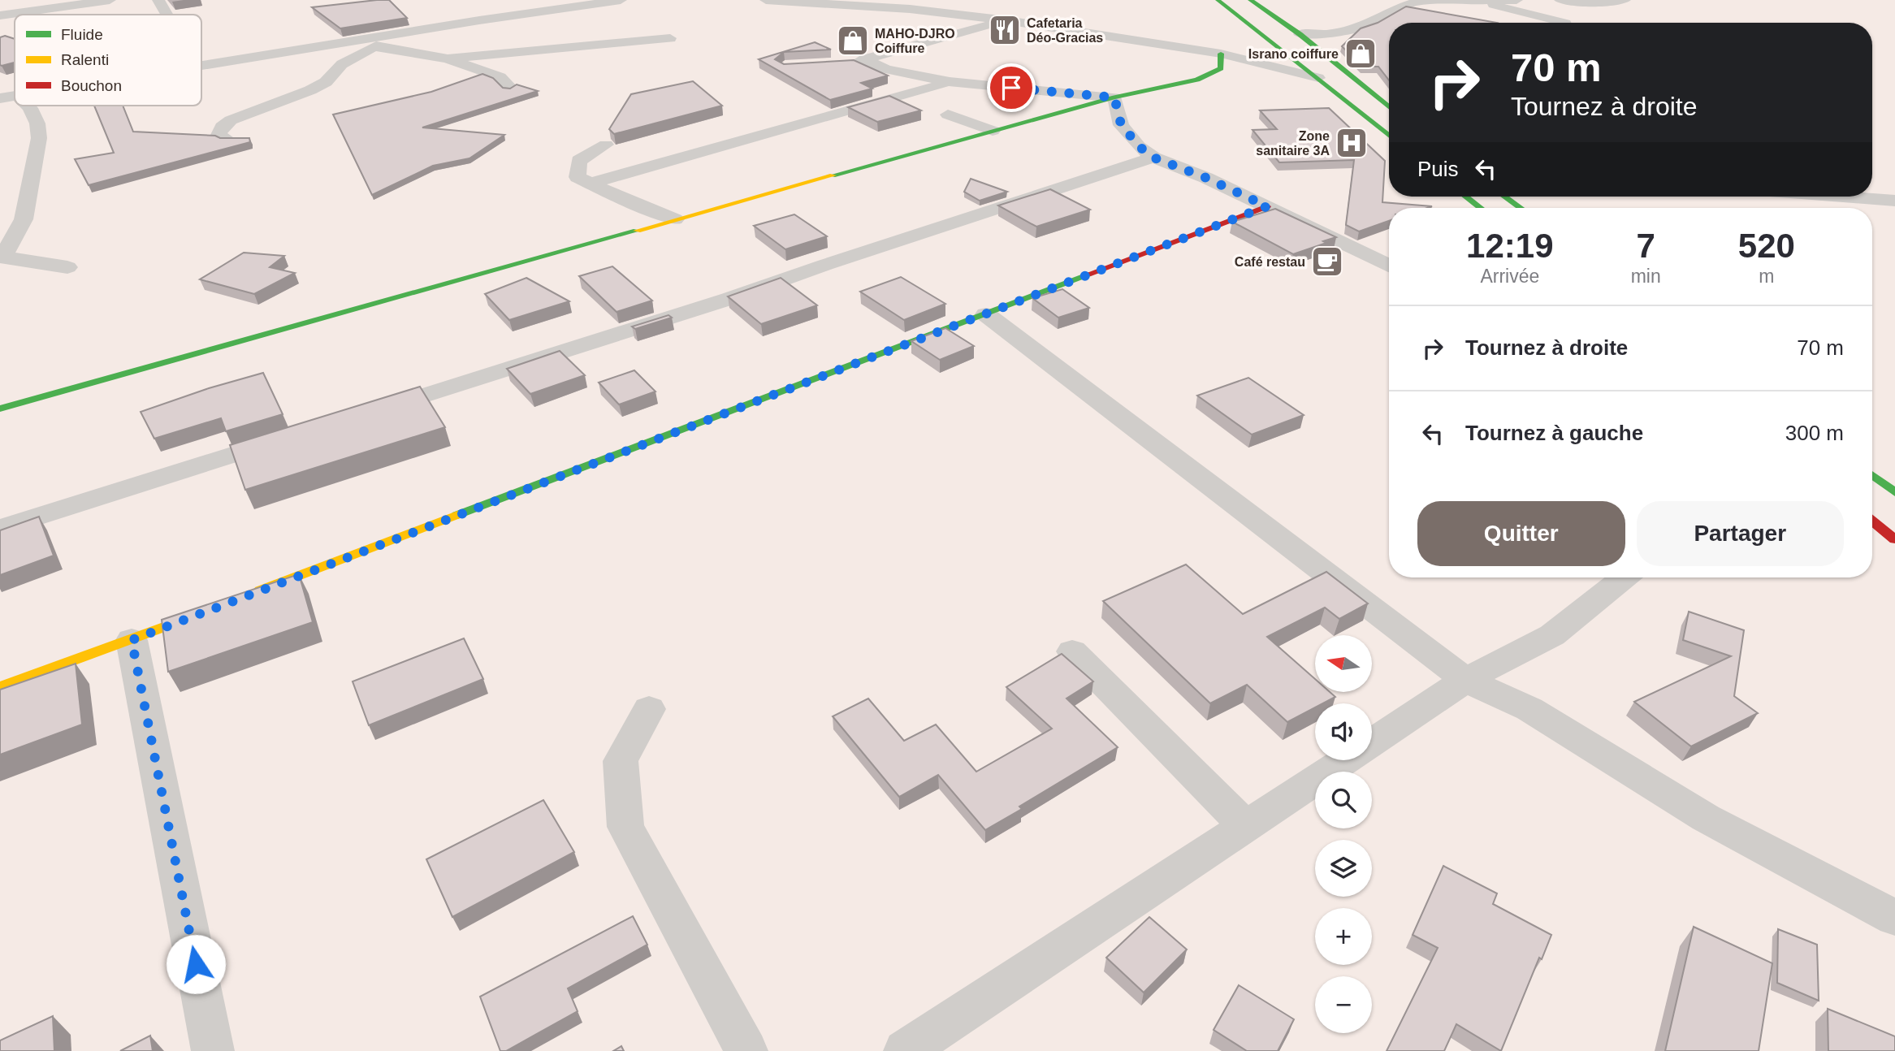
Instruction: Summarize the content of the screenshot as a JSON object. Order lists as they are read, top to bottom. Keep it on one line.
{"places":{"restaurant":["Cafetaria Déo-Gracias"],"shop":["MAHO-DJRO Coiffure","Israno coiffure"],"hospital":["Zone sanitaire 3A"],"cafe":["Café restau"]},"legend":["Fluide","Ralenti","Bouchon"],"north":"left","page":{"turn":["70 m","Tournez à droite"],"then":"Puis","eta":["12:19","Arrivée","7","min","520","m"],"list":[{"name":"Tournez à droite","value":"70 m"},{"name":"Tournez à gauche","value":"300 m"}],"buttons":["Quitter","Partager"],"map_buttons":["+","−"]}}
